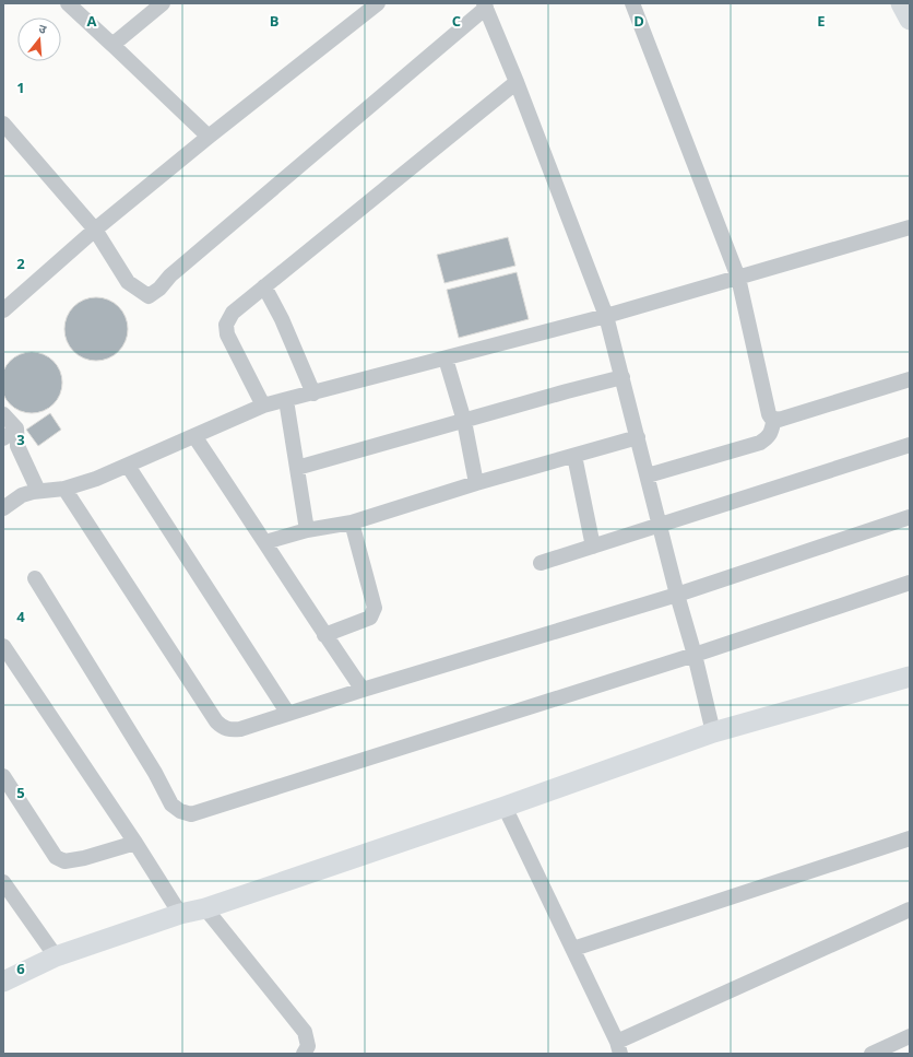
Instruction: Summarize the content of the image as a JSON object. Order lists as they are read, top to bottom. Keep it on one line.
{"north":"top","grid":{"columns":["A","B","C","D","E"],"rows":["1","2","3","4","5","6"]}}
